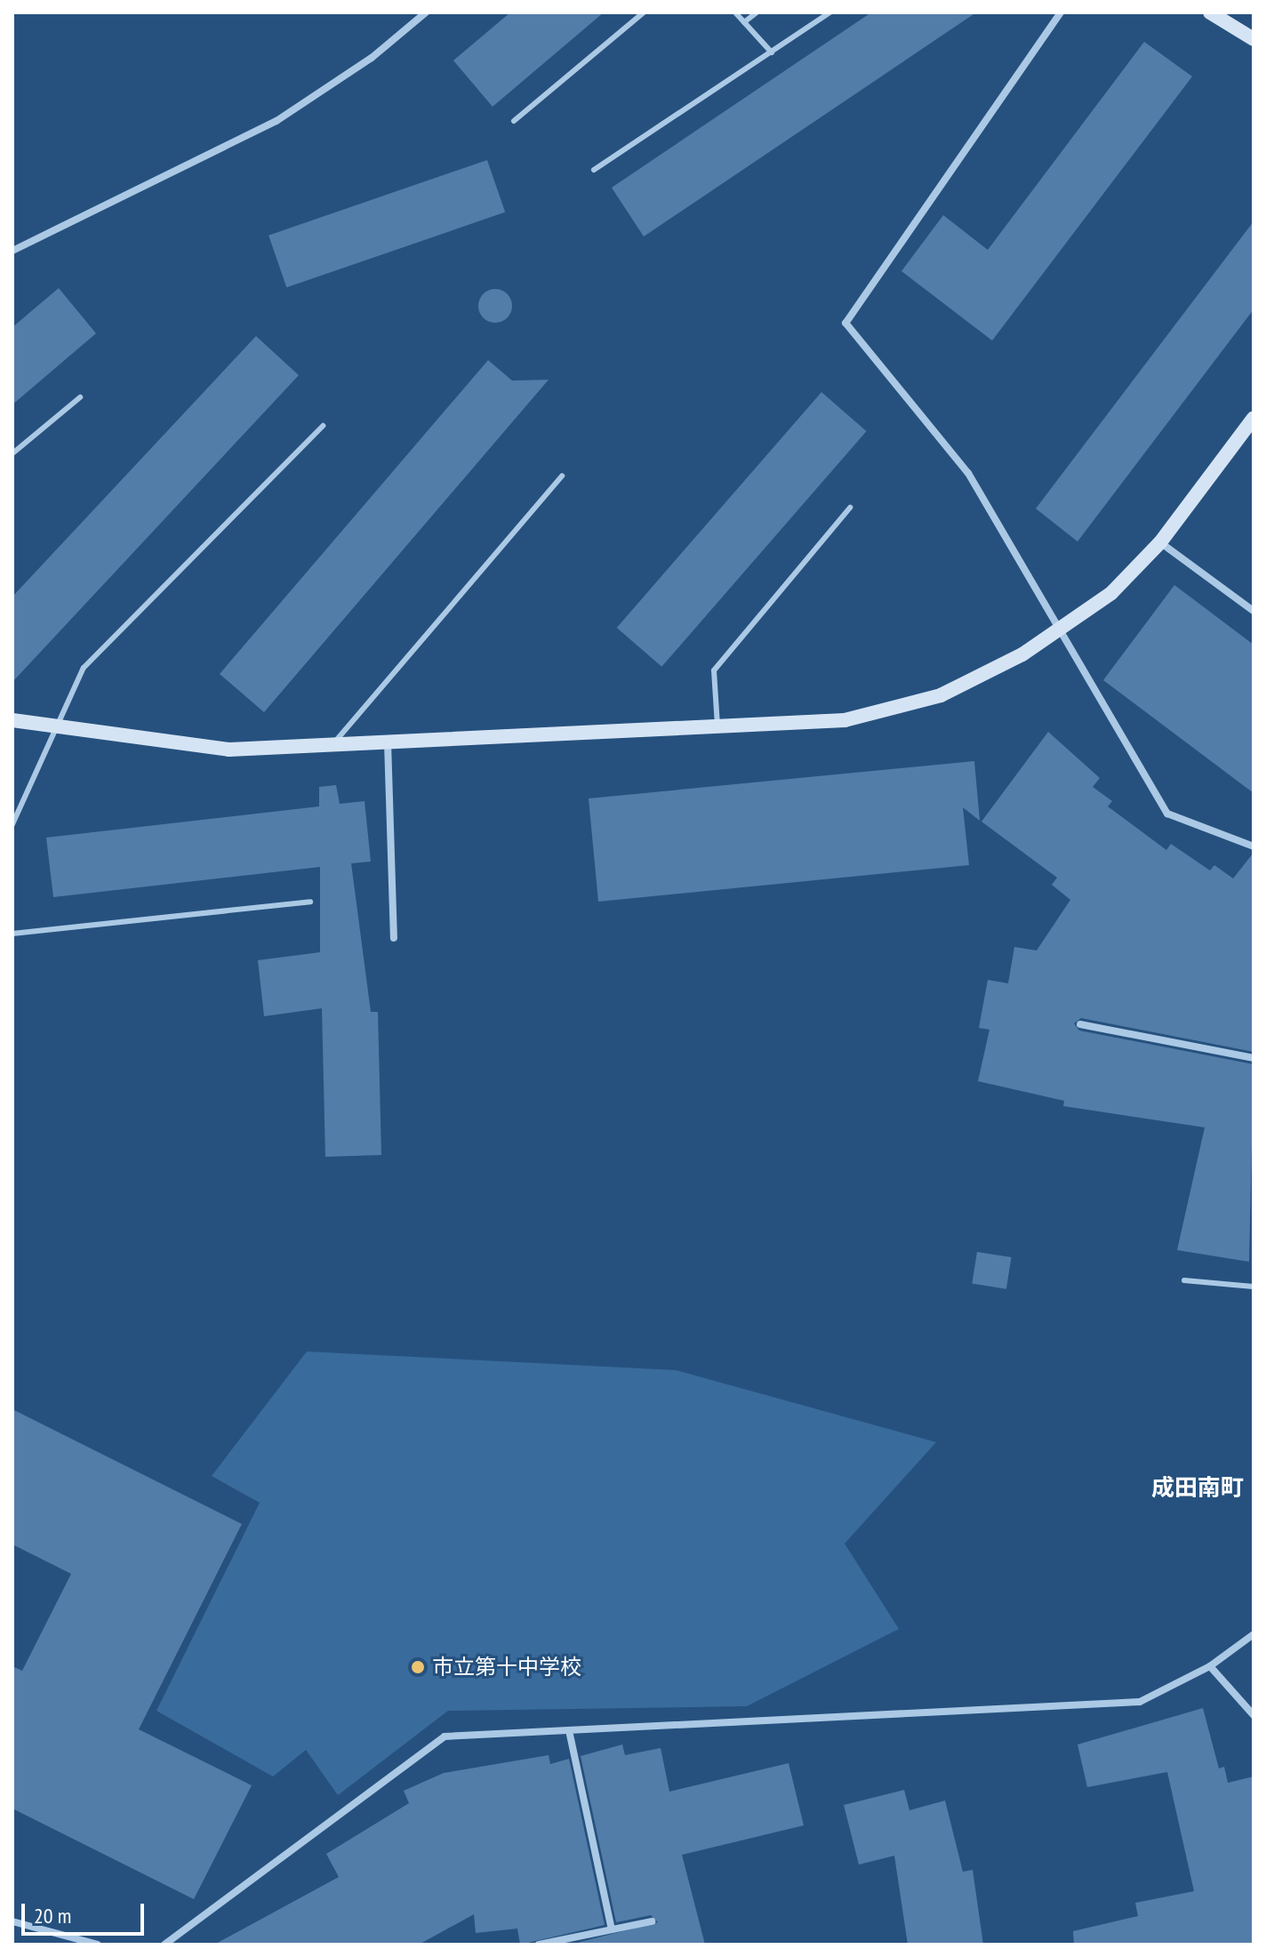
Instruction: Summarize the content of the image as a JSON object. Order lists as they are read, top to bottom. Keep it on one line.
{"districts":["成田南町"],"places":["市立第十中学校"],"scale_bar":"20 m"}
